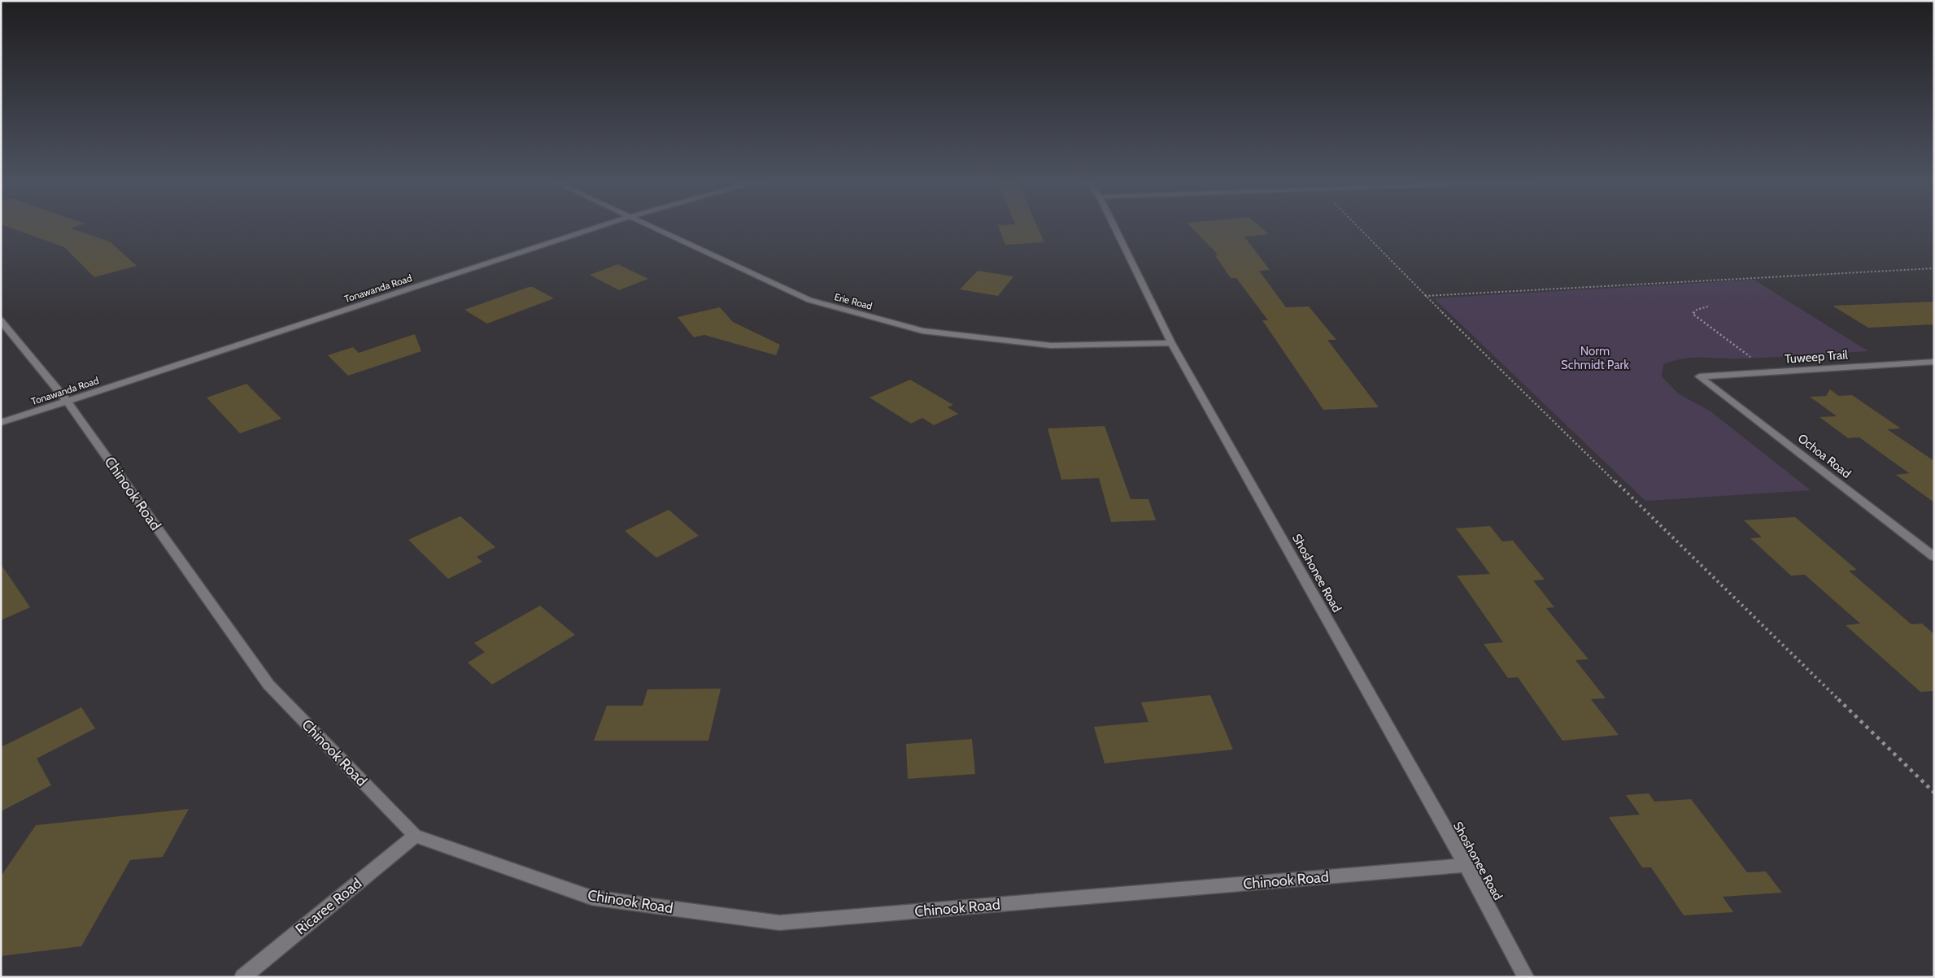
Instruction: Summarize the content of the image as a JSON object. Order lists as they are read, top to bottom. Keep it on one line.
{"streets":{"street":["Tonawanda Road","Erie Road","Tuweep Trail","Ochoa Road","Chinook Road","Shoshonee Road","Ricaree Road"]},"crossings":[["Tonawanda Road","Chinook Road"],["Erie Road","Shoshonee Road"],["Tuweep Trail","Ochoa Road"],["Chinook Road","Shoshonee Road"],["Chinook Road","Ricaree Road"]],"parks":["Norm Schmidt Park"]}
